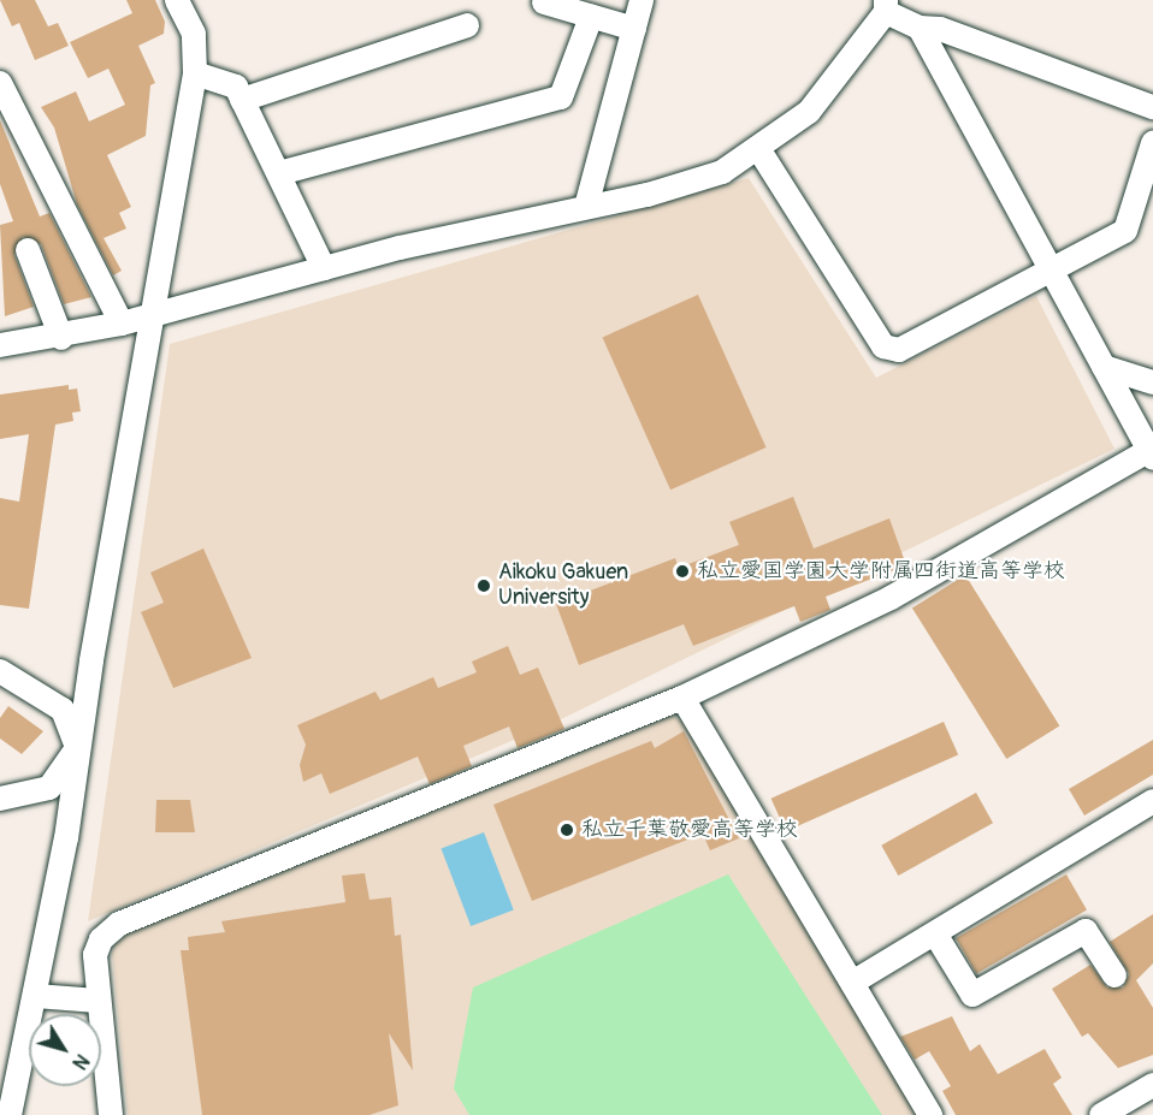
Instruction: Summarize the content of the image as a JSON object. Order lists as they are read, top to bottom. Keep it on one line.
{"places":["私立愛国学園大学附属四街道高等学校","Aikoku Gakuen University","私立千葉敬愛高等学校"],"north":"bottom right"}
